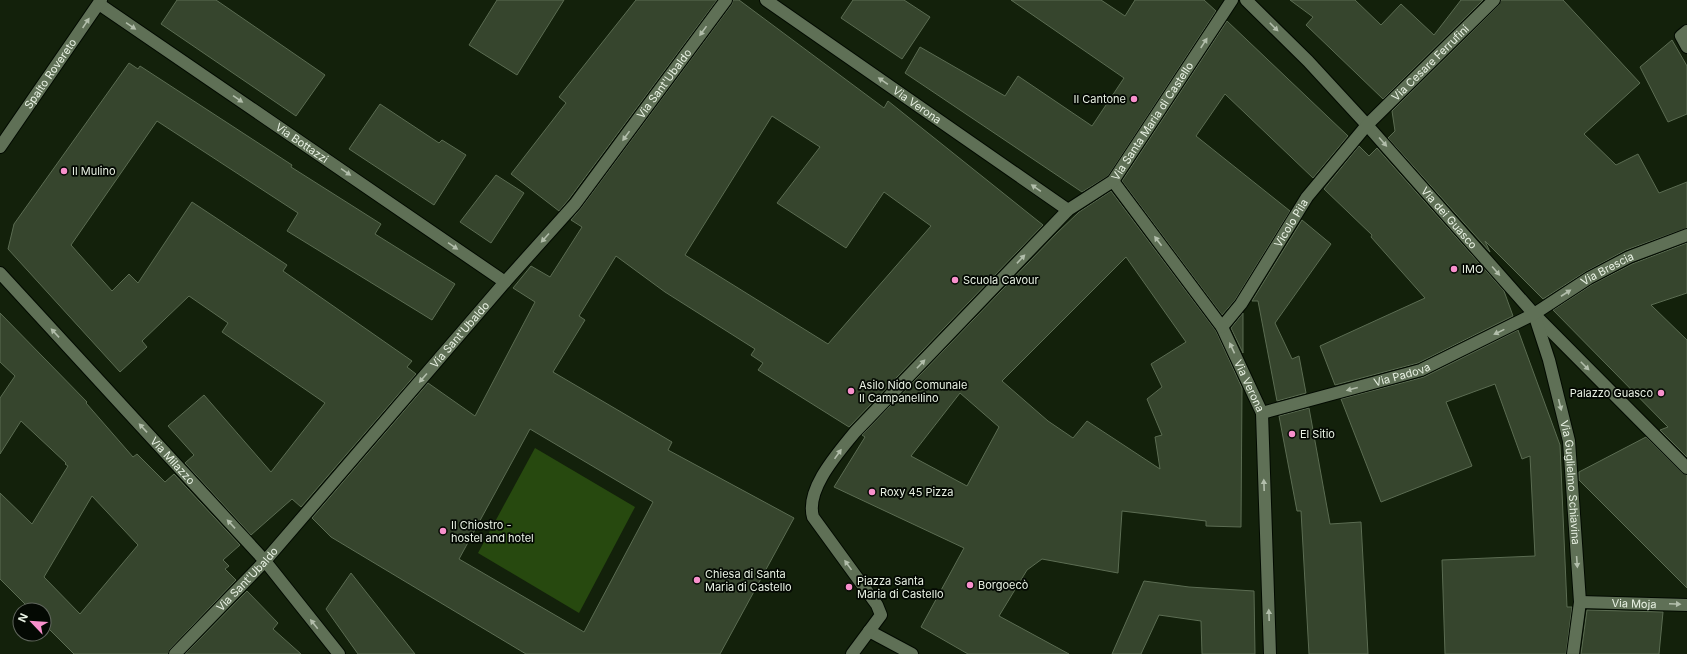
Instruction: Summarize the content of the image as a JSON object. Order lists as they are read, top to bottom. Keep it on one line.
{"streets":{"street":["Via Cesare Ferrufini","Spalto Rovereto","Via Sant'Ubaldo","Via Verona","Via Santa Maria di Castello","Via Bottazzi","Via dei Guasco","Vicolo Pila","Via Brescia","Via Padova","Via Milazzo","Via Guglielmo Schiavina","Via Moja"]},"crossings":[["Via Cesare Ferrufini","Via dei Guasco"],["Via Cesare Ferrufini","Vicolo Pila"],["Spalto Rovereto","Via Bottazzi"],["Via Sant'Ubaldo","Via Bottazzi"],["Via Sant'Ubaldo","Via Milazzo"],["Via Verona","Via Santa Maria di Castello"],["Via Verona","Vicolo Pila"],["Via Verona","Via Padova"],["Via dei Guasco","Vicolo Pila"],["Via dei Guasco","Via Brescia"],["Via dei Guasco","Via Padova"],["Via dei Guasco","Via Guglielmo Schiavina"],["Via Brescia","Via Padova"],["Via Brescia","Via Guglielmo Schiavina"],["Via Padova","Via Guglielmo Schiavina"],["Via Guglielmo Schiavina","Via Moja"]],"one_way":["Spalto Rovereto","Via Sant'Ubaldo","Via Verona","Via Santa Maria di Castello","Via Bottazzi","Via dei Guasco","Via Brescia","Via Padova","Via Milazzo","Via Guglielmo Schiavina","Via Moja"],"places":["Il Cantone","Il Mulino","IMO","Scuola Cavour","Asilo Nido Comunale Il Campanellino","Palazzo Guasco","El Sitio","Roxy 45 Pizza","Il Chiostro - hostel and hotel","Chiesa di Santa Maria di Castello","Borgoecò","Piazza Santa Maria di Castello"],"north":"top left"}
